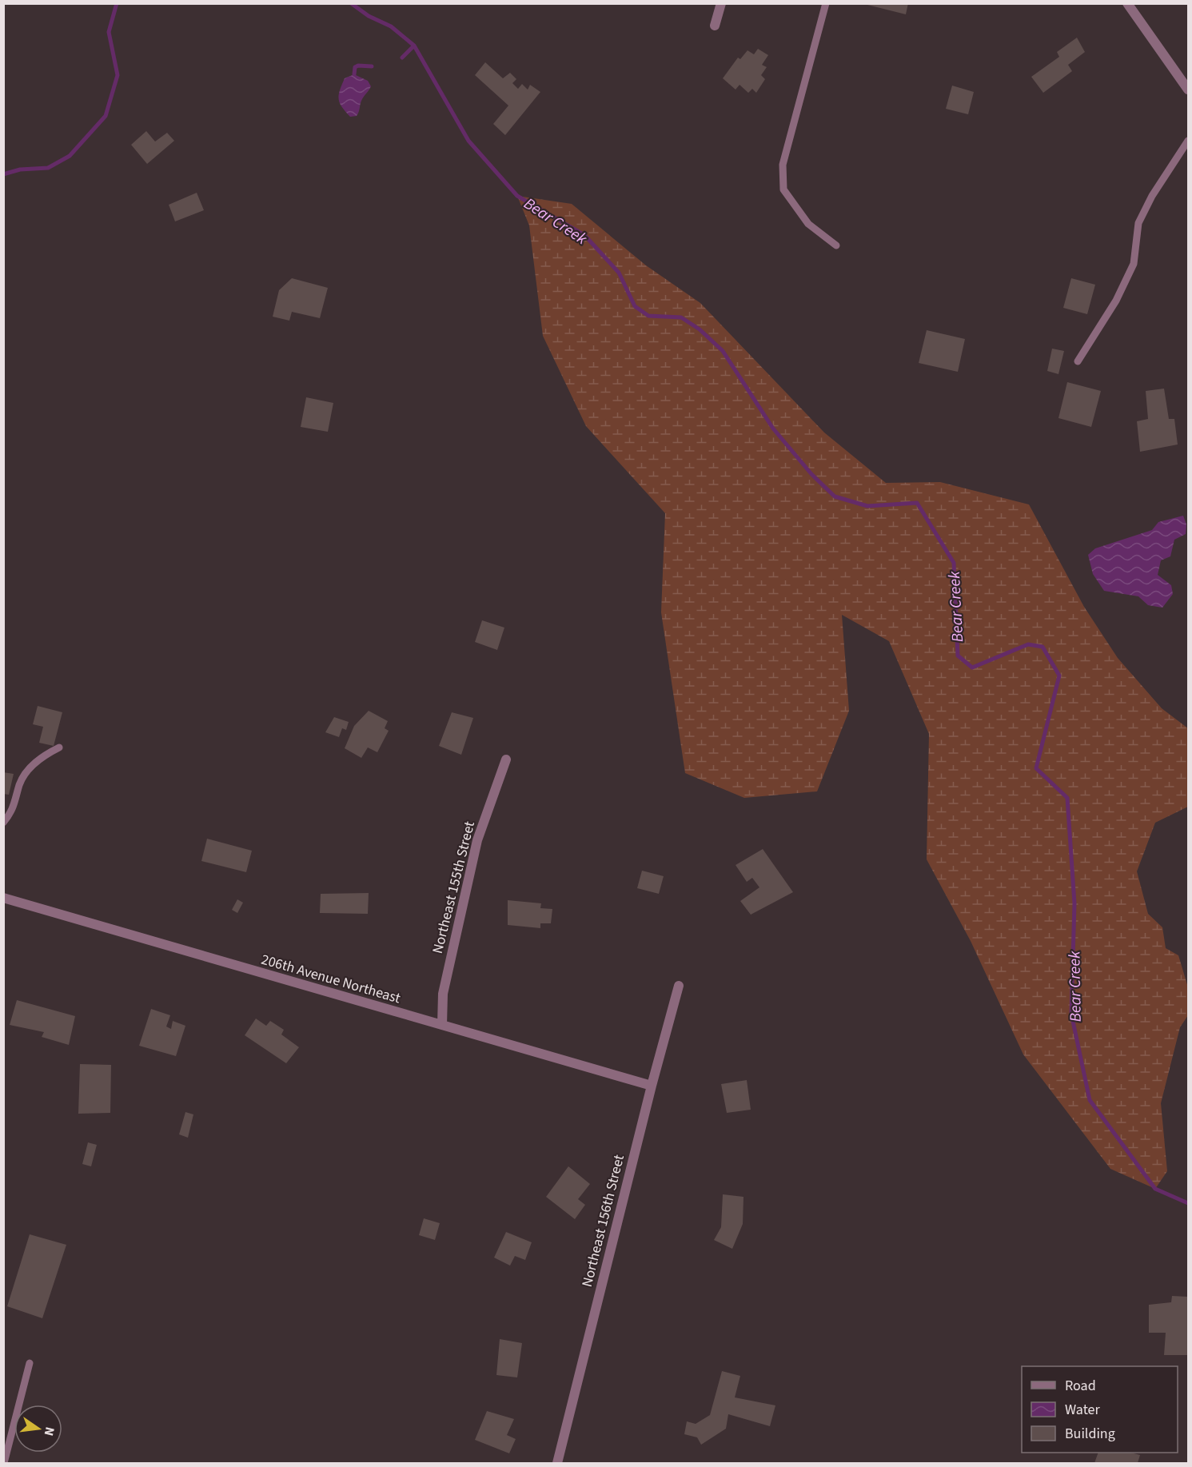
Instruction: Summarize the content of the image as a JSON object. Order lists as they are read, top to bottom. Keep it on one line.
{"streets":{"street":["Northeast 155th Street","206th Avenue Northeast","Northeast 156th Street"]},"crossings":[["Northeast 155th Street","206th Avenue Northeast"],["206th Avenue Northeast","Northeast 156th Street"]],"water":["Bear Creek"],"legend":["Road","Water","Building"],"north":"right"}
